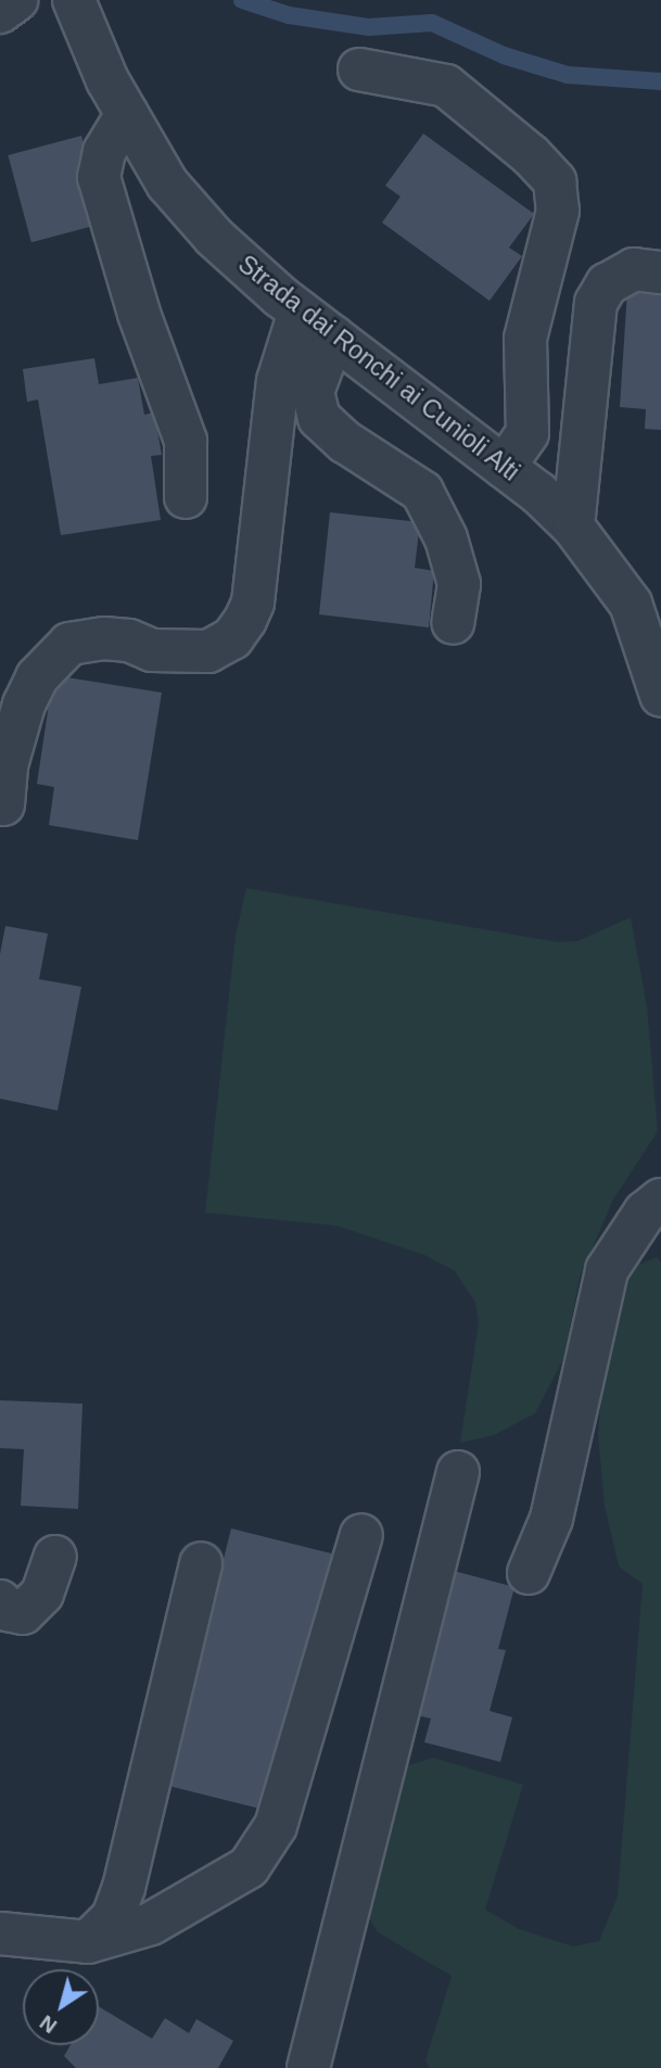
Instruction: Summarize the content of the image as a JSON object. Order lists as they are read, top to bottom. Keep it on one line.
{"streets":{"street":["Strada dai Ronchi ai Cunioli Alti"]},"north":"bottom left"}
